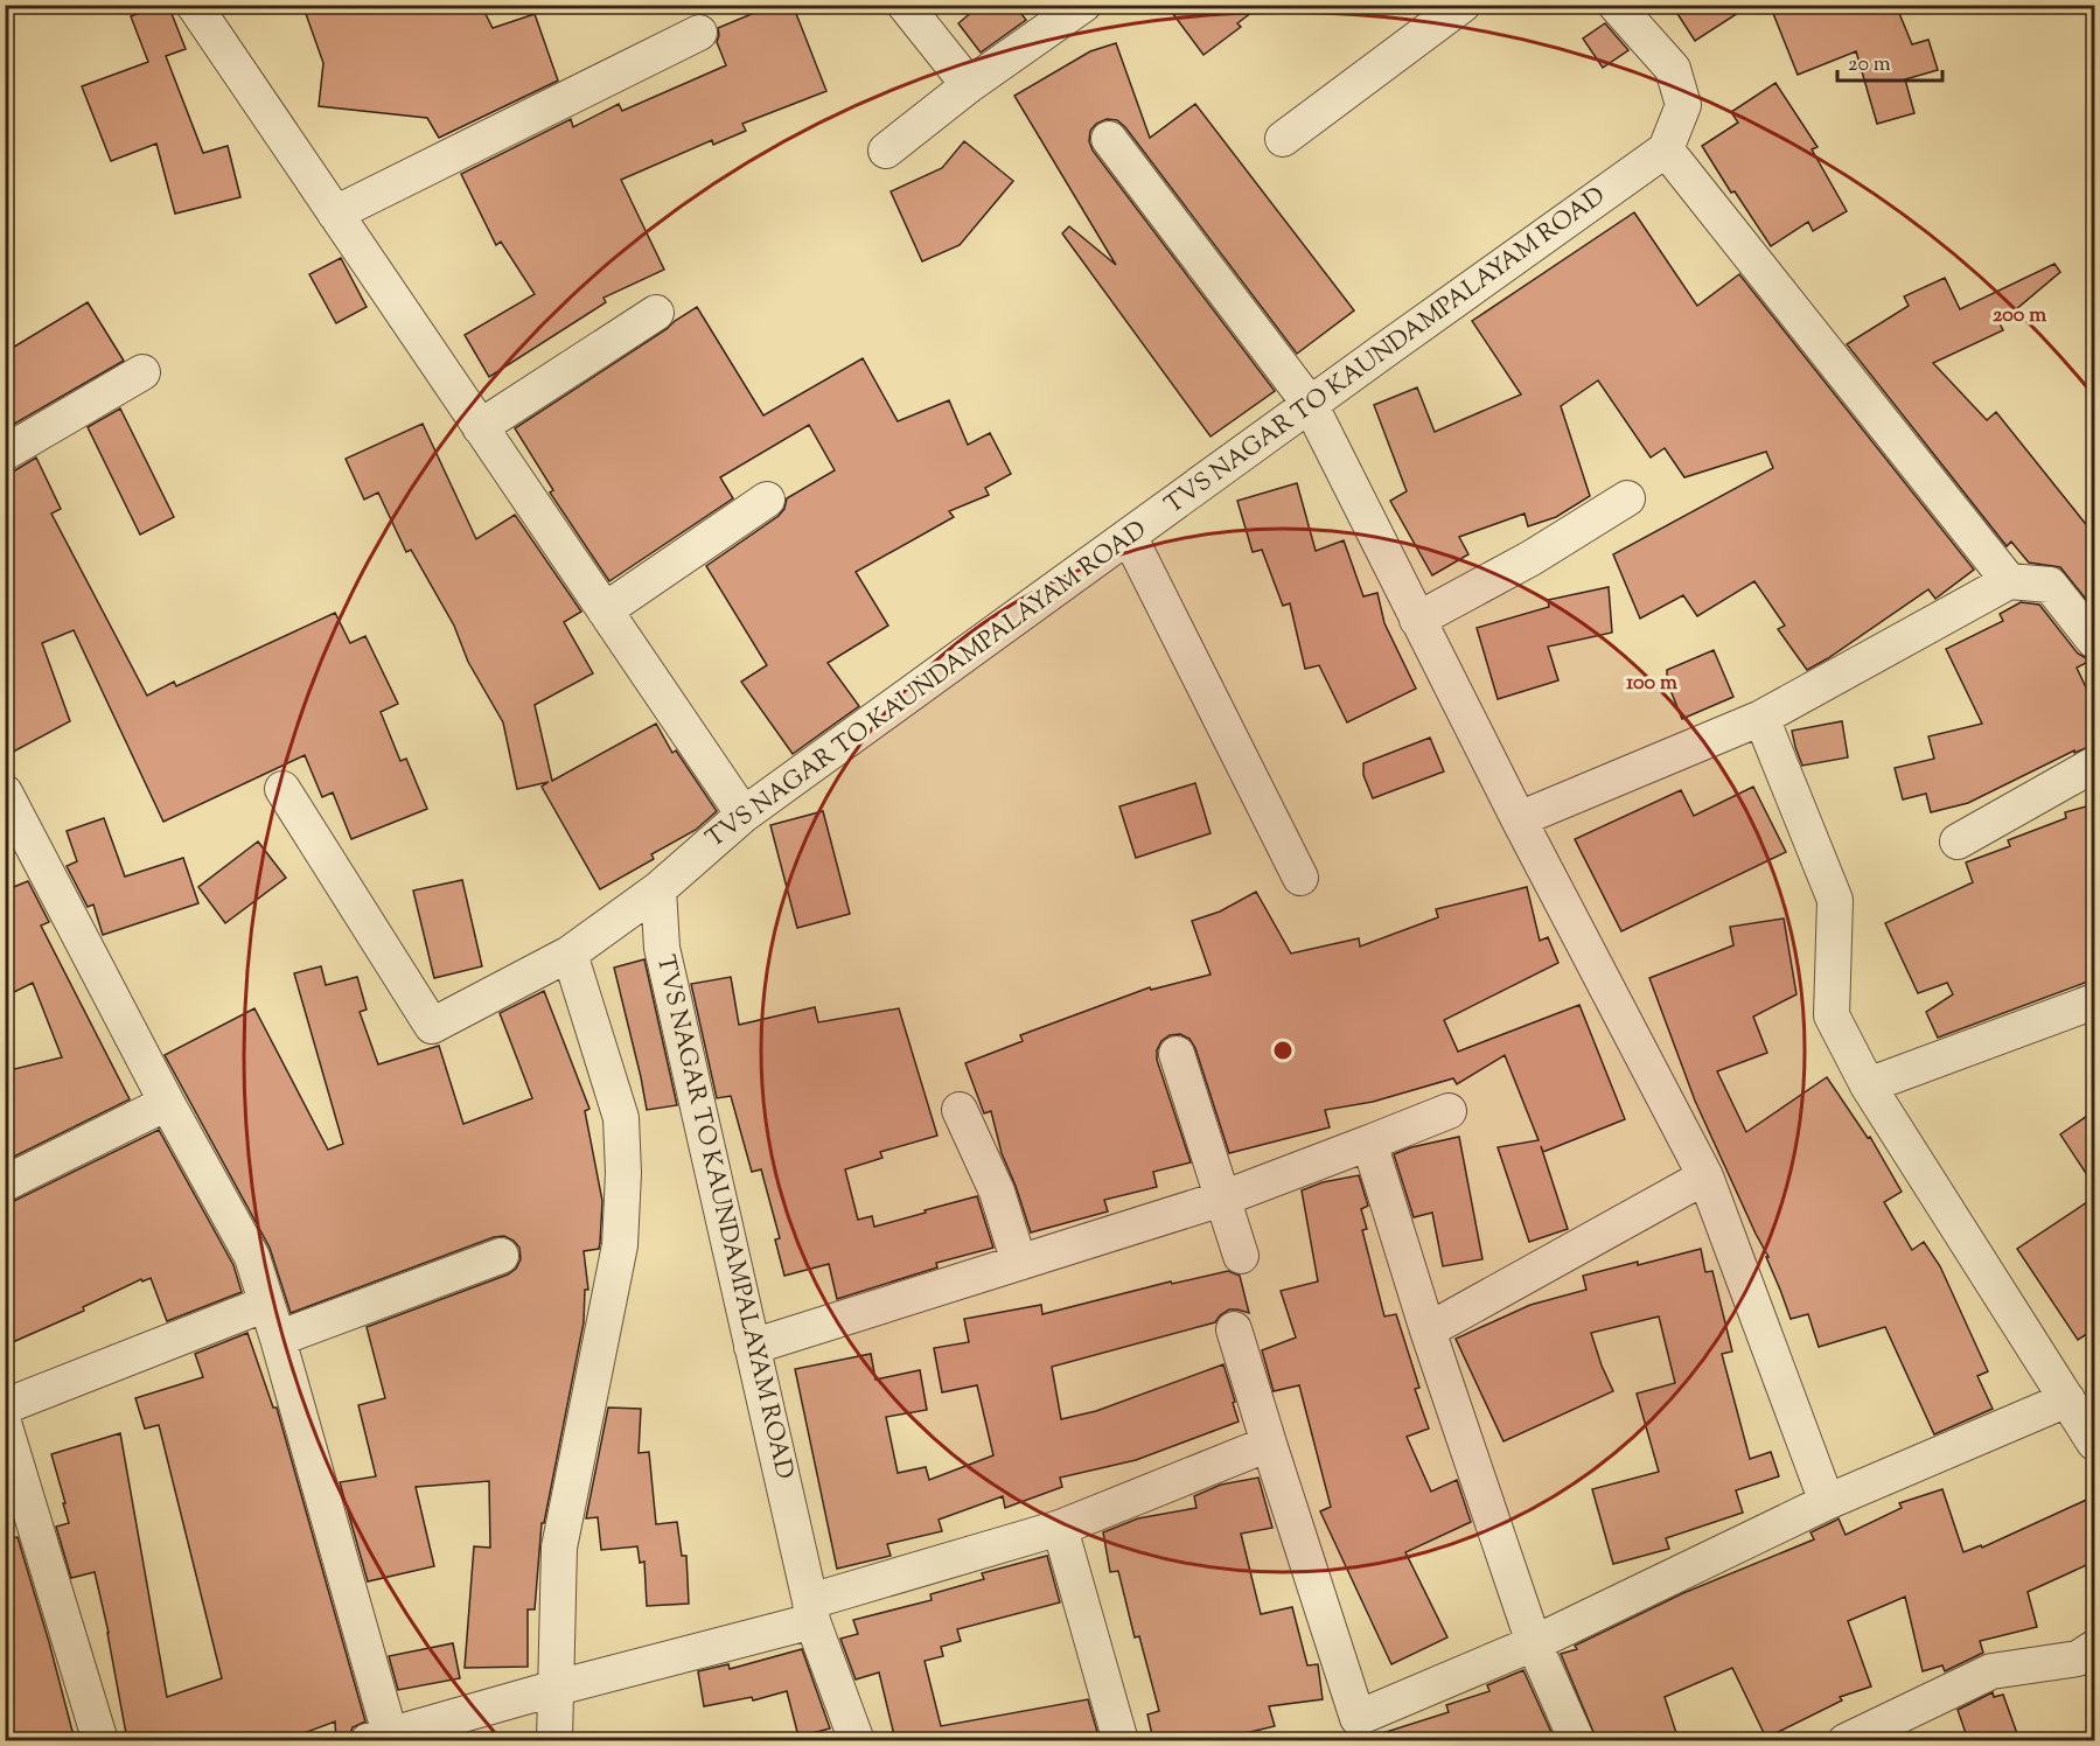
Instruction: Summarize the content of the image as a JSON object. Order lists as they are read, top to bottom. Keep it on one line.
{"streets":{"street":["TVS NAGAR TO KAUNDAMPALAYAM ROAD"]},"scale_bar":"20 m","rings":["200 m","100 m"]}
